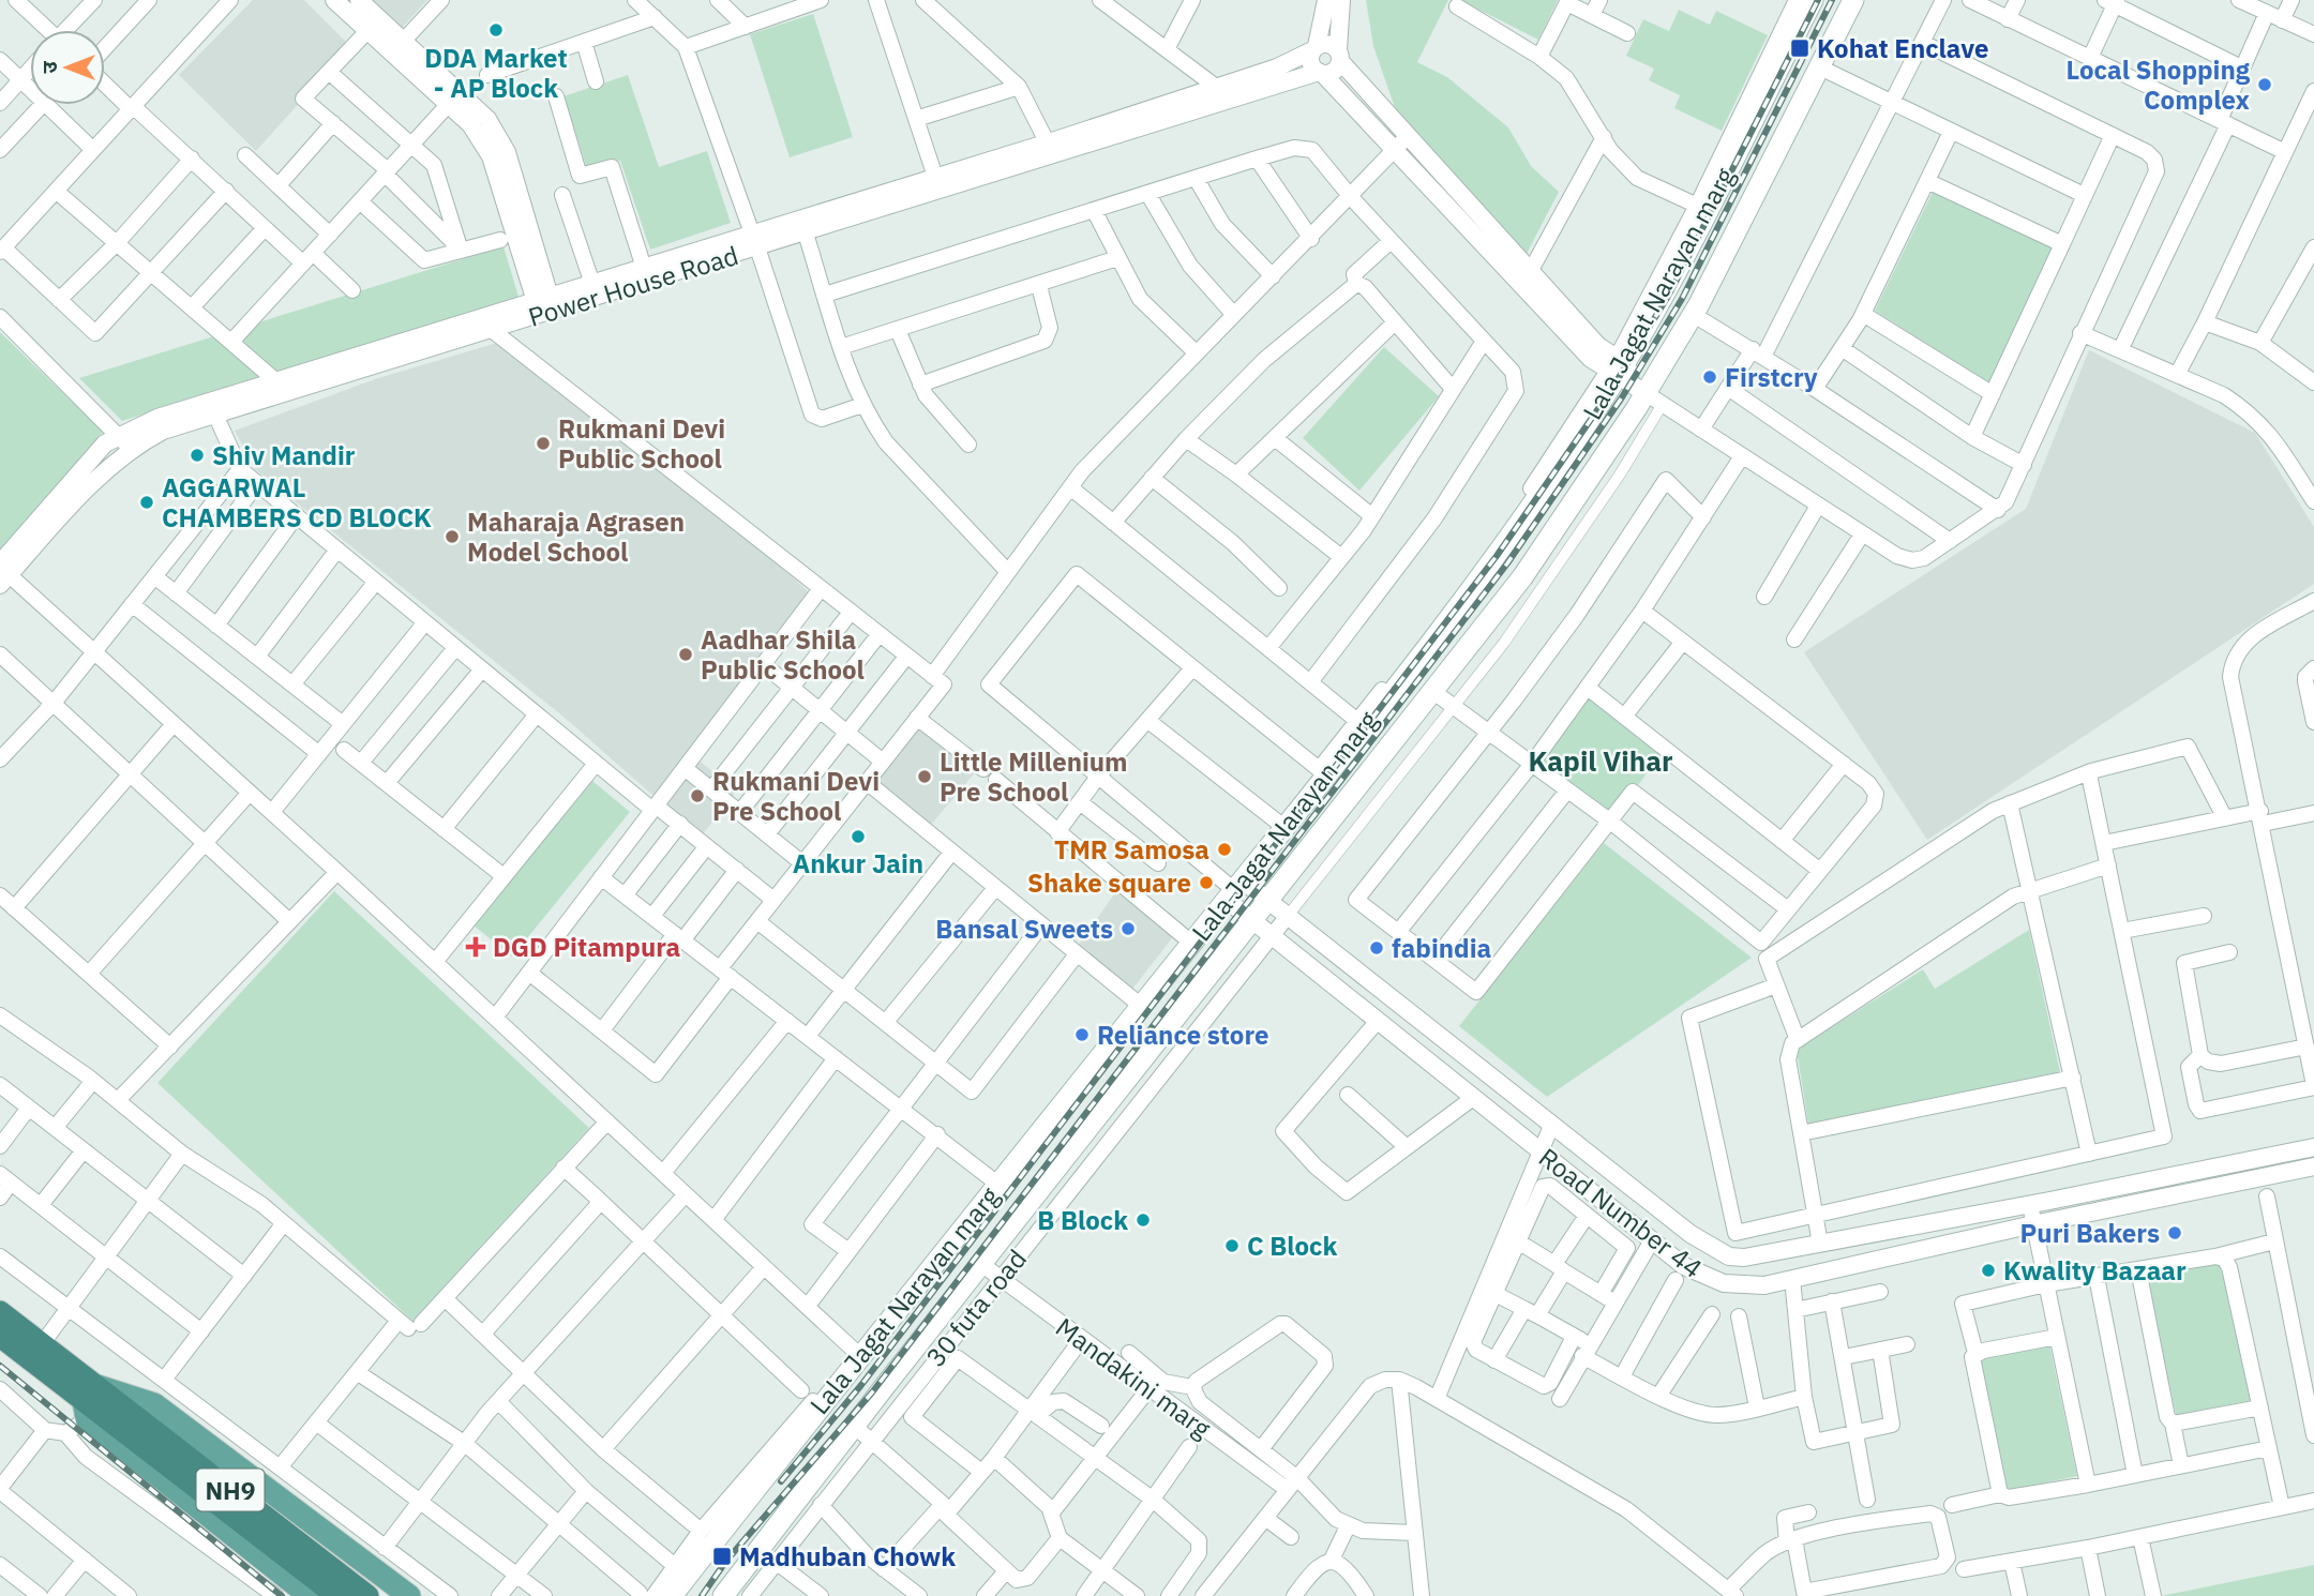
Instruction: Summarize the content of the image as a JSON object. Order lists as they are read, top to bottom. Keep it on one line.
{"streets":{"highway":["NH9"],"main road":["Lala Jagat Narayan marg"],"street":["Power House Road","Road Number 44","30 futa road","Mandakini marg"]},"crossings":[["Lala Jagat Narayan marg","Road Number 44"],["Lala Jagat Narayan marg","Mandakini marg"],["Road Number 44","30 futa road"],["30 futa road","Mandakini marg"]],"districts":["Kapil Vihar"],"places":{"other":["DDA Market - AP Block","Local Shopping Complex","Firstcry","Rukmani Devi Public School","Shiv Mandir","AGGARWAL CHAMBERS CD BLOCK","Maharaja Agrasen Model School","Aadhar Shila Public School","Little Millenium Pre School","Rukmani Devi Pre School","Ankur Jain","TMR Samosa","Shake square","Bansal Sweets","fabindia","Reliance store","B Block","Puri Bakers","C Block","Kwality Bazaar"],"transit":["Kohat Enclave","Madhuban Chowk"],"health":["DGD Pitampura"]},"north":"left"}
